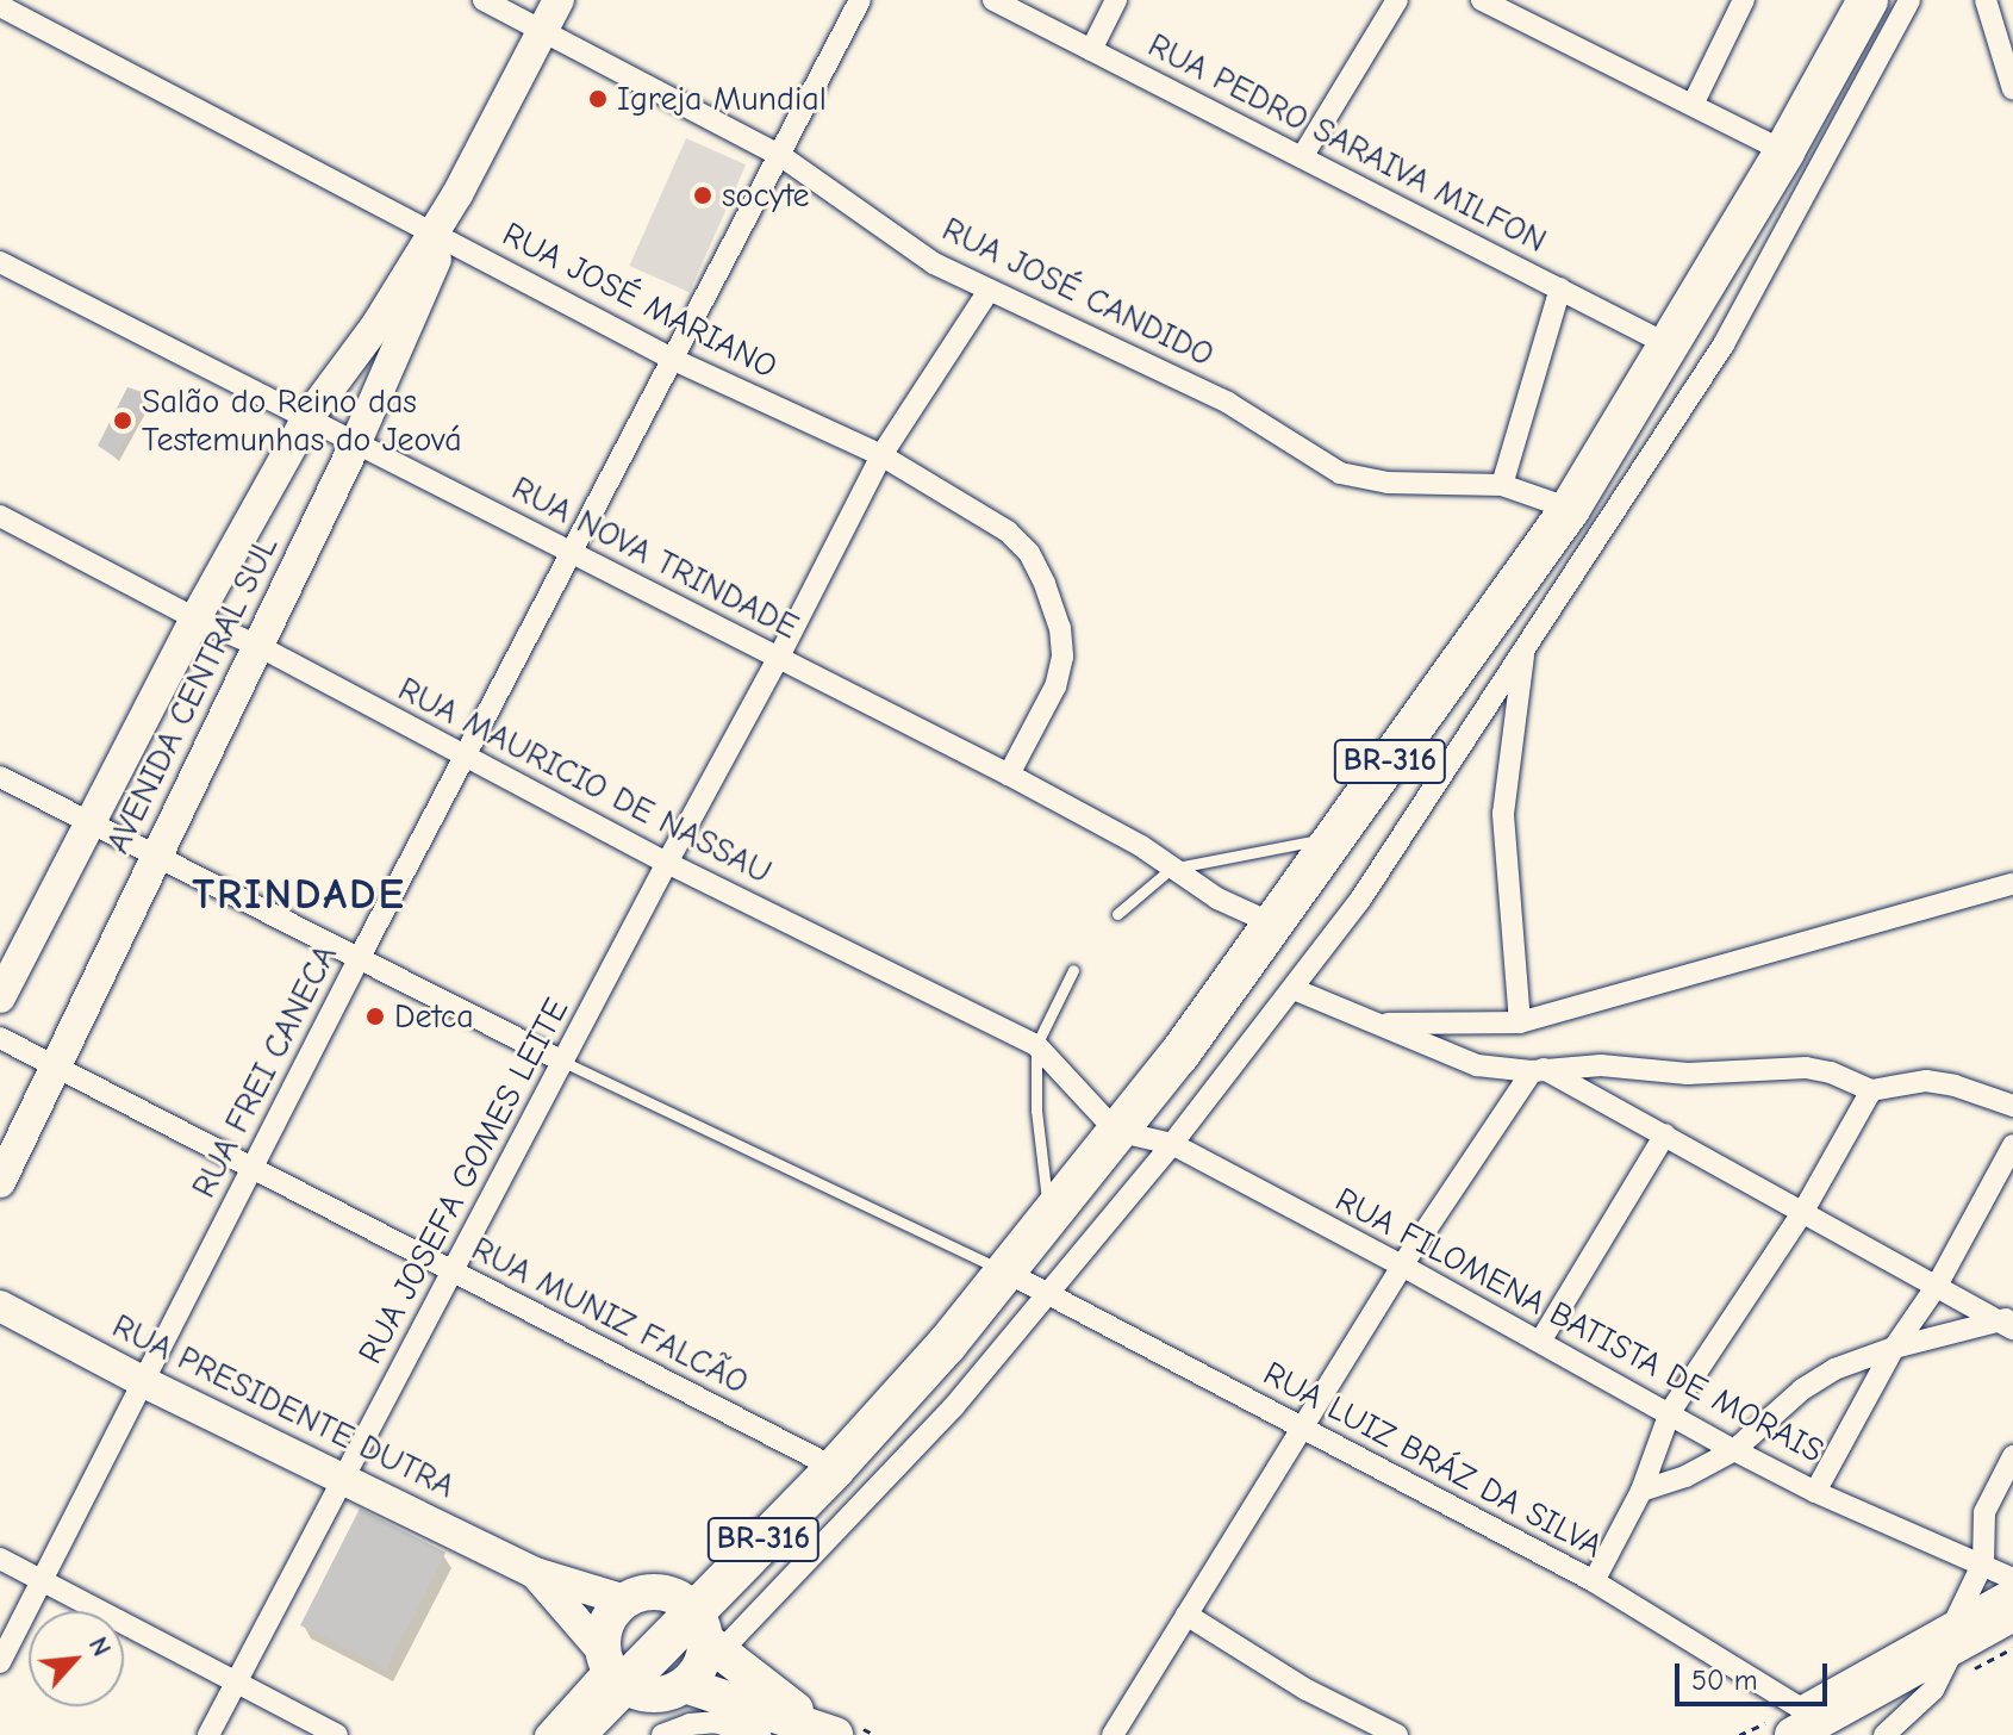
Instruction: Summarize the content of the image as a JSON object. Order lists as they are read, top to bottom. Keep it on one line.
{"streets":{"highway":["BR-316"],"main road":["AVENIDA CENTRAL SUL","RUA PRESIDENTE DUTRA"],"street":["RUA PEDRO SARAIVA MILFON","RUA JOSÉ CANDIDO","RUA JOSÉ MARIANO","RUA NOVA TRINDADE","RUA MAURICIO DE NASSAU","RUA FREI CANECA","RUA JOSEFA GOMES LEITE","RUA MUNIZ FALCÃO","RUA FILOMENA BATISTA DE MORAIS","RUA LUIZ BRÁZ DA SILVA"]},"crossings":[["RUA PEDRO SARAIVA MILFON","BR-316"],["RUA JOSÉ CANDIDO","BR-316"],["RUA JOSÉ CANDIDO","RUA FREI CANECA"],["RUA JOSÉ CANDIDO","RUA JOSEFA GOMES LEITE"],["RUA JOSÉ MARIANO","RUA NOVA TRINDADE"],["RUA JOSÉ MARIANO","AVENIDA CENTRAL SUL"],["RUA JOSÉ MARIANO","RUA FREI CANECA"],["RUA JOSÉ MARIANO","RUA JOSEFA GOMES LEITE"],["RUA NOVA TRINDADE","AVENIDA CENTRAL SUL"],["RUA NOVA TRINDADE","BR-316"],["RUA NOVA TRINDADE","RUA FREI CANECA"],["RUA NOVA TRINDADE","RUA JOSEFA GOMES LEITE"],["AVENIDA CENTRAL SUL","RUA MAURICIO DE NASSAU"],["AVENIDA CENTRAL SUL","RUA MUNIZ FALCÃO"],["BR-316","RUA MAURICIO DE NASSAU"],["BR-316","RUA MUNIZ FALCÃO"],["BR-316","RUA FILOMENA BATISTA DE MORAIS"],["BR-316","RUA LUIZ BRÁZ DA SILVA"],["RUA MAURICIO DE NASSAU","RUA FREI CANECA"],["RUA MAURICIO DE NASSAU","RUA JOSEFA GOMES LEITE"],["RUA MAURICIO DE NASSAU","RUA FILOMENA BATISTA DE MORAIS"],["RUA FREI CANECA","RUA MUNIZ FALCÃO"],["RUA FREI CANECA","RUA PRESIDENTE DUTRA"],["RUA JOSEFA GOMES LEITE","RUA MUNIZ FALCÃO"],["RUA JOSEFA GOMES LEITE","RUA PRESIDENTE DUTRA"]],"districts":["TRINDADE"],"places":["Igreja Mundial","socyte","Salão do Reino das Testemunhas do Jeová","Detca"],"scale_bar":"50 m","north":"top right"}
